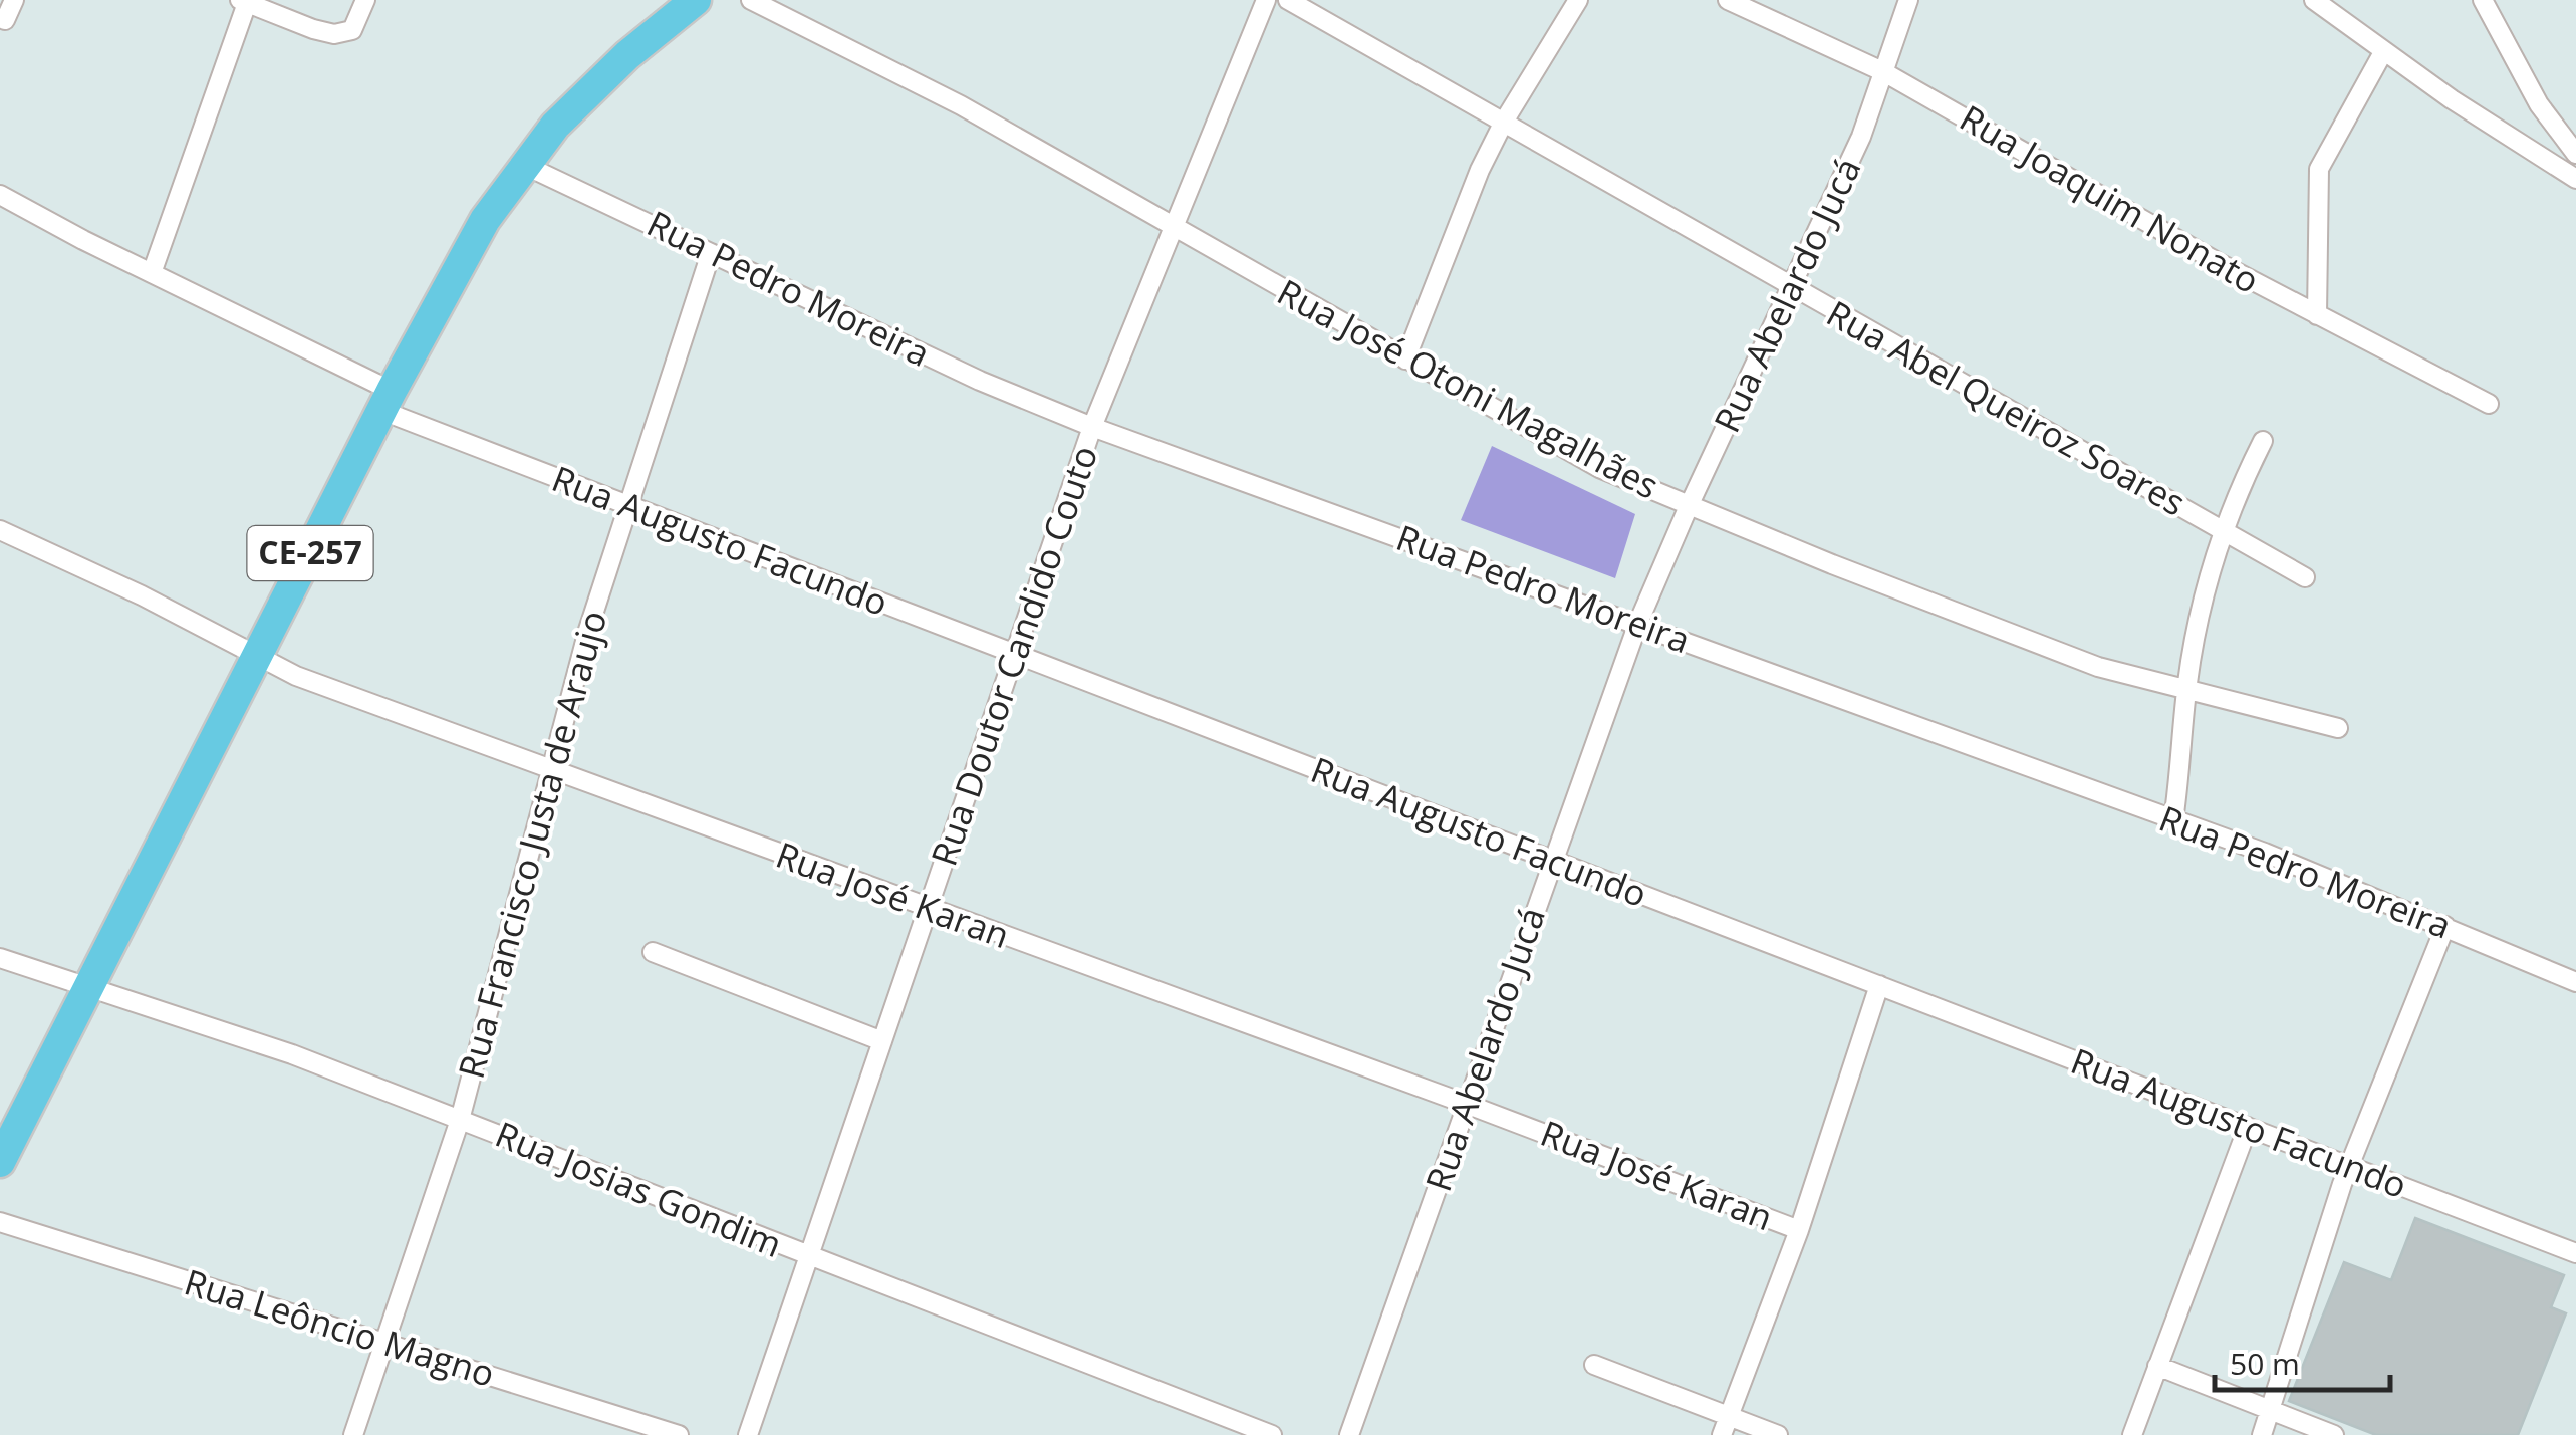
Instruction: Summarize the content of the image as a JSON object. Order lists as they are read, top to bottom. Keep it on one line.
{"streets":{"main road":["CE-257"],"street":["Rua Joaquim Nonato","Rua Pedro Moreira","Rua Abelardo Jucá","Rua José Otoni Magalhães","Rua Abel Queiroz Soares","Rua Augusto Facundo","Rua Doutor Candido Couto","Rua Francisco Justa de Araujo","Rua José Karan","Rua Josias Gondim","Rua Leôncio Magno"]},"crossings":[["Rua Joaquim Nonato","Rua Abelardo Jucá"],["Rua Pedro Moreira","Rua Abelardo Jucá"],["Rua Pedro Moreira","CE-257"],["Rua Pedro Moreira","Rua Doutor Candido Couto"],["Rua Pedro Moreira","Rua Francisco Justa de Araujo"],["Rua Abelardo Jucá","Rua José Otoni Magalhães"],["Rua Abelardo Jucá","Rua Abel Queiroz Soares"],["Rua Abelardo Jucá","Rua Augusto Facundo"],["Rua Abelardo Jucá","Rua José Karan"],["Rua José Otoni Magalhães","Rua Doutor Candido Couto"],["Rua Augusto Facundo","CE-257"],["Rua Augusto Facundo","Rua Doutor Candido Couto"],["Rua Augusto Facundo","Rua Francisco Justa de Araujo"],["CE-257","Rua José Karan"],["CE-257","Rua Josias Gondim"],["Rua Doutor Candido Couto","Rua José Karan"],["Rua Doutor Candido Couto","Rua Josias Gondim"],["Rua Francisco Justa de Araujo","Rua José Karan"],["Rua Francisco Justa de Araujo","Rua Josias Gondim"],["Rua Francisco Justa de Araujo","Rua Leôncio Magno"]],"scale_bar":"50 m"}
